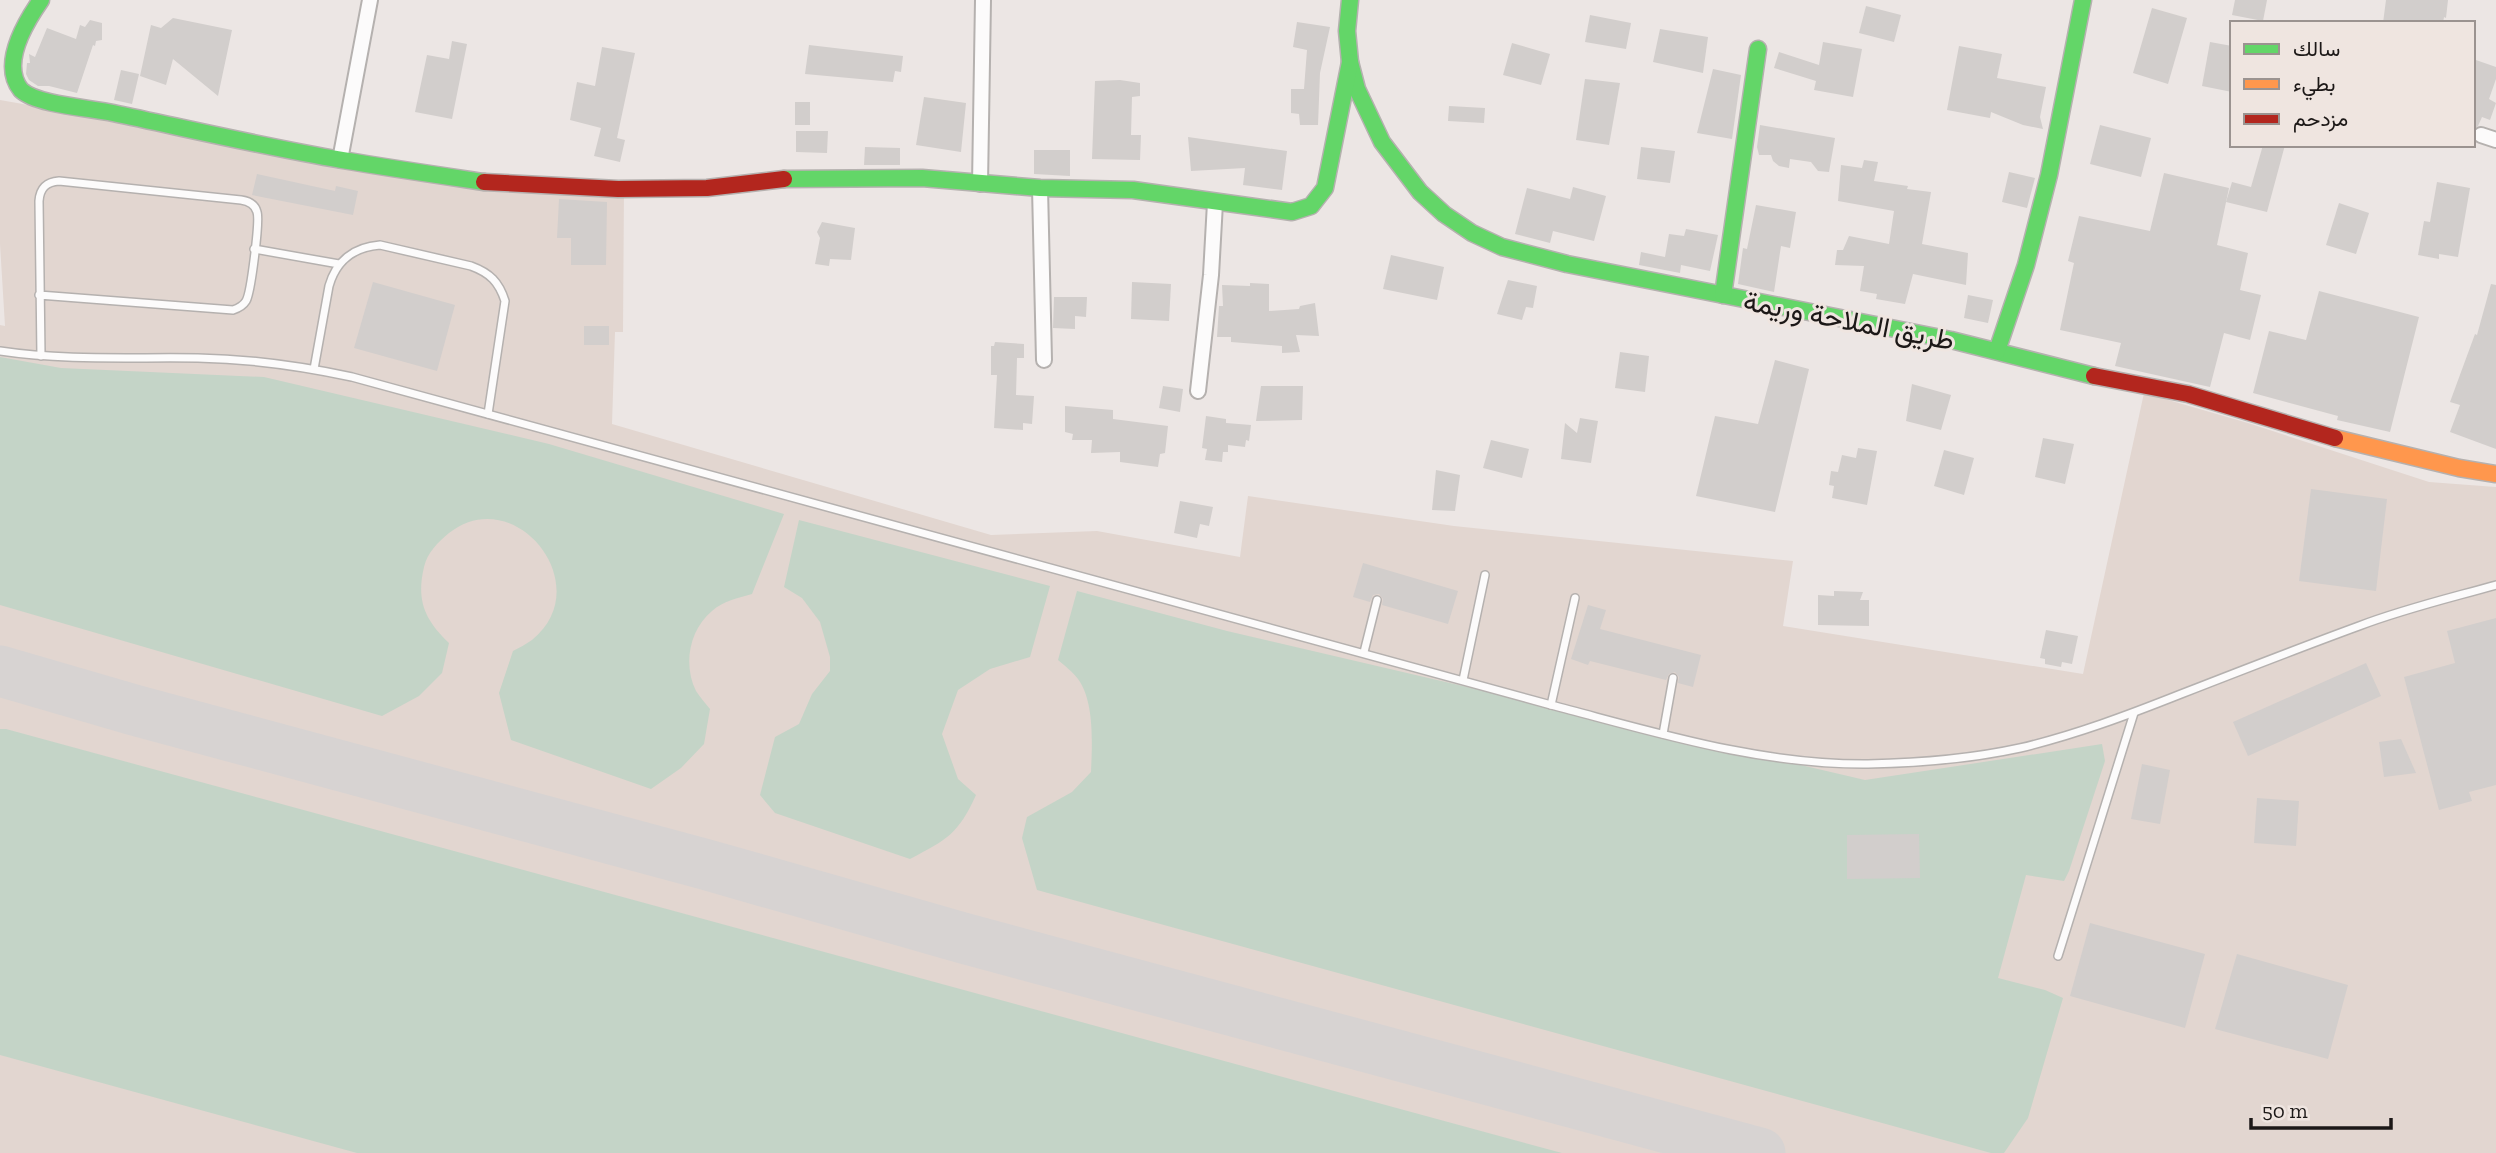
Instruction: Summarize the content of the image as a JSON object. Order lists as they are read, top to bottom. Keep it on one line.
{"streets":{"street":["طريق الملاحة وريمة"]},"legend":["سالك","بطيء","مزدحم"],"scale_bar":"50 m"}
